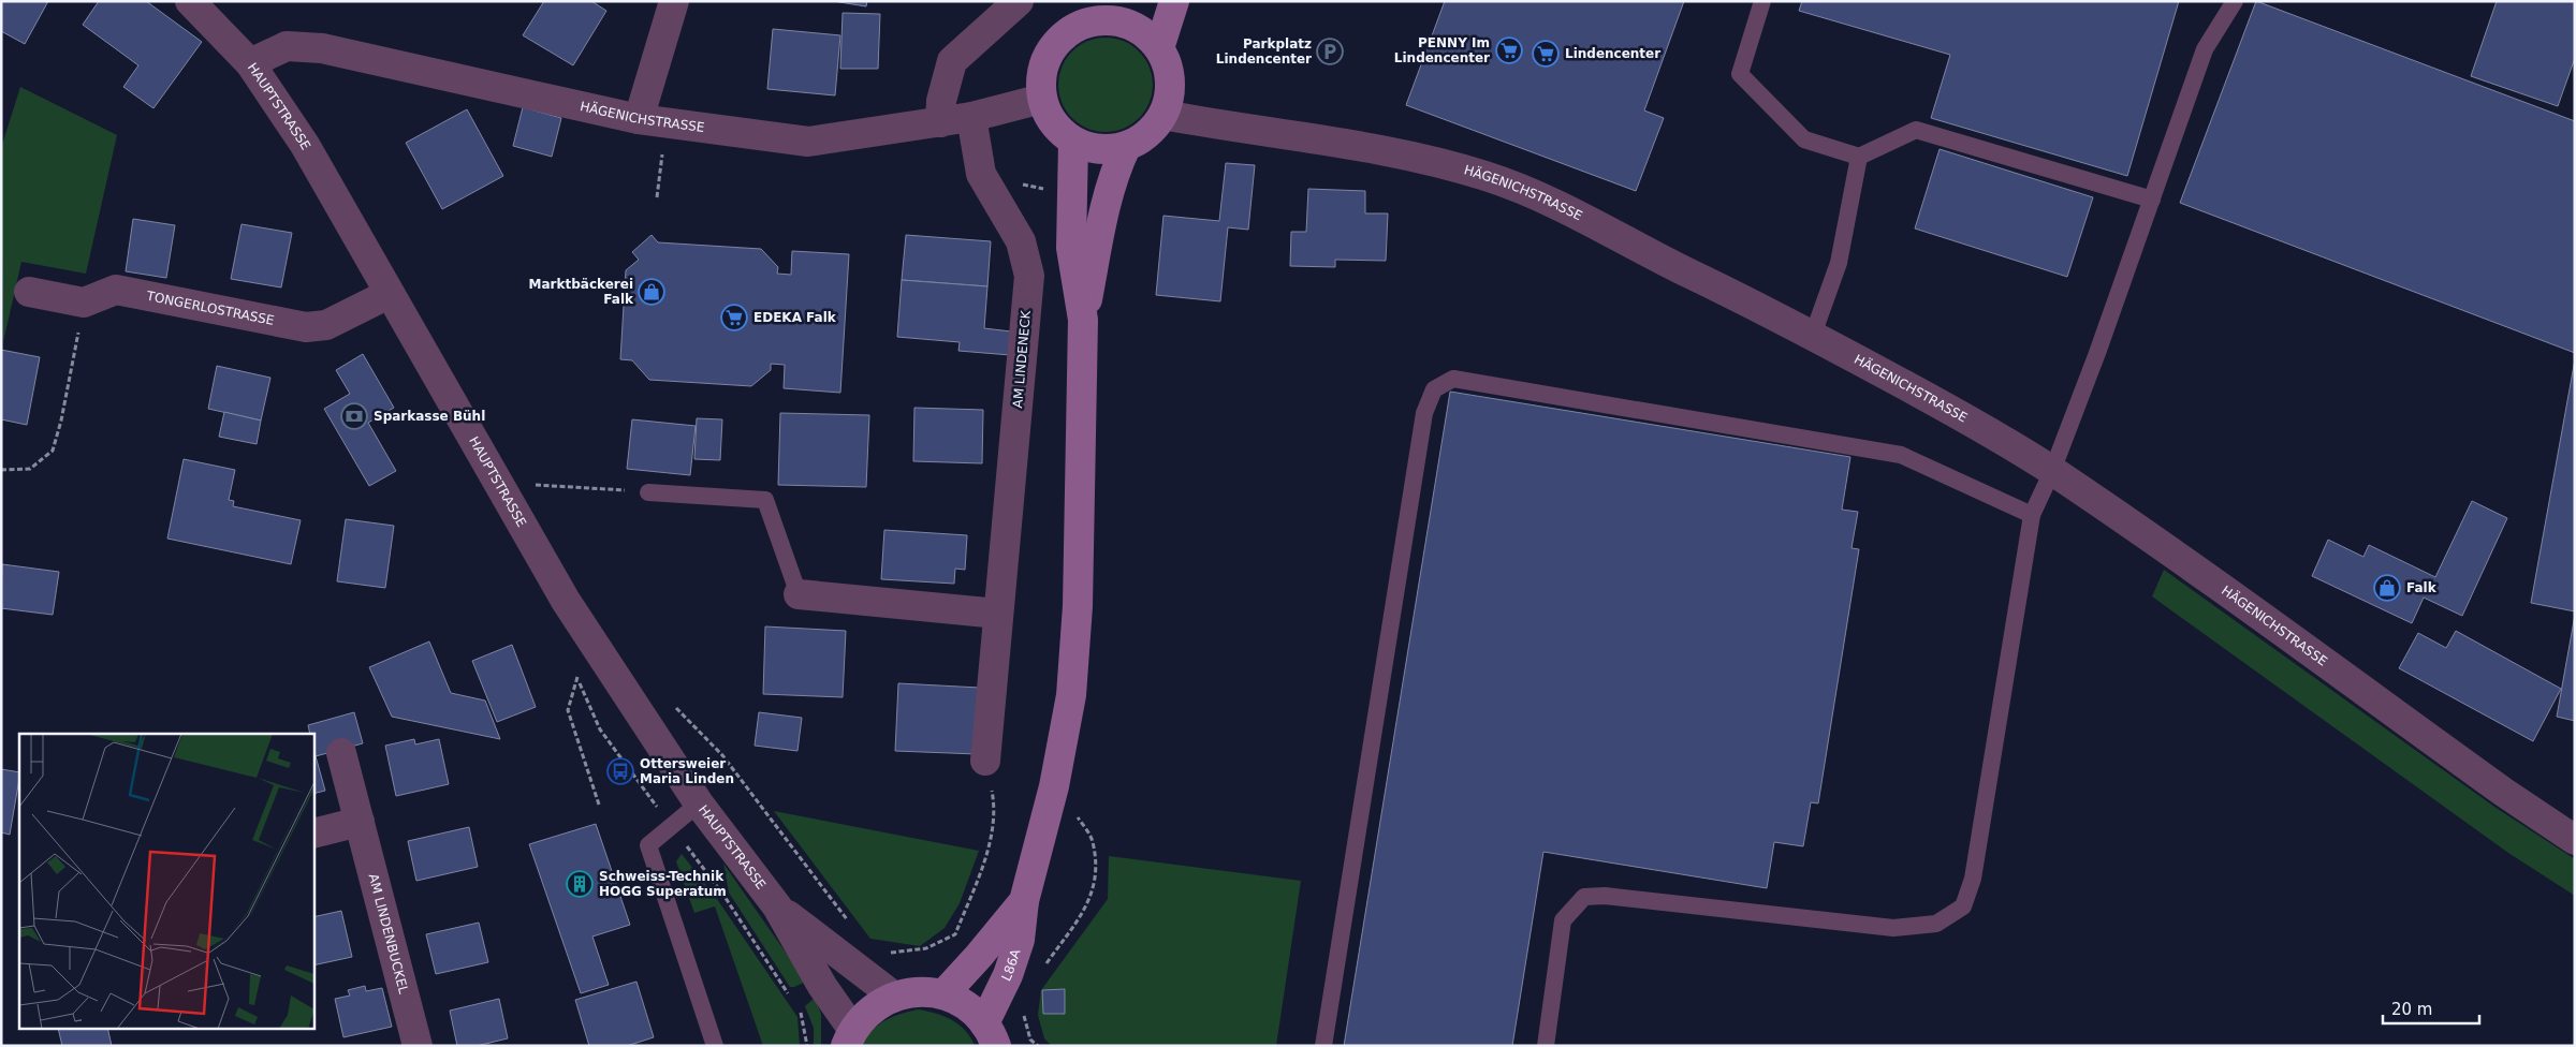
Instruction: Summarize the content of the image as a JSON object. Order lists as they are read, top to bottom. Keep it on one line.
{"streets":{"main road":["L86A"],"street":["HAUPTSTRASSE","HÄGENICHSTRASSE","TONGERLOSTRASSE","AM LINDENECK","AM LINDENBUCKEL"]},"crossings":[["HAUPTSTRASSE","HÄGENICHSTRASSE"],["HAUPTSTRASSE","TONGERLOSTRASSE"],["HÄGENICHSTRASSE","AM LINDENECK"]],"places":{"supermarket":["PENNY Im Lindencenter","Lindencenter","EDEKA Falk"],"parking":["Parkplatz Lindencenter"],"shop":["Marktbäckerei Falk","Falk"],"bank":["Sparkasse Bühl"],"bus stop":["Ottersweier Maria Linden"],"building":["Schweiss-Technik HOGG Superatum"]},"scale_bar":"20 m"}
